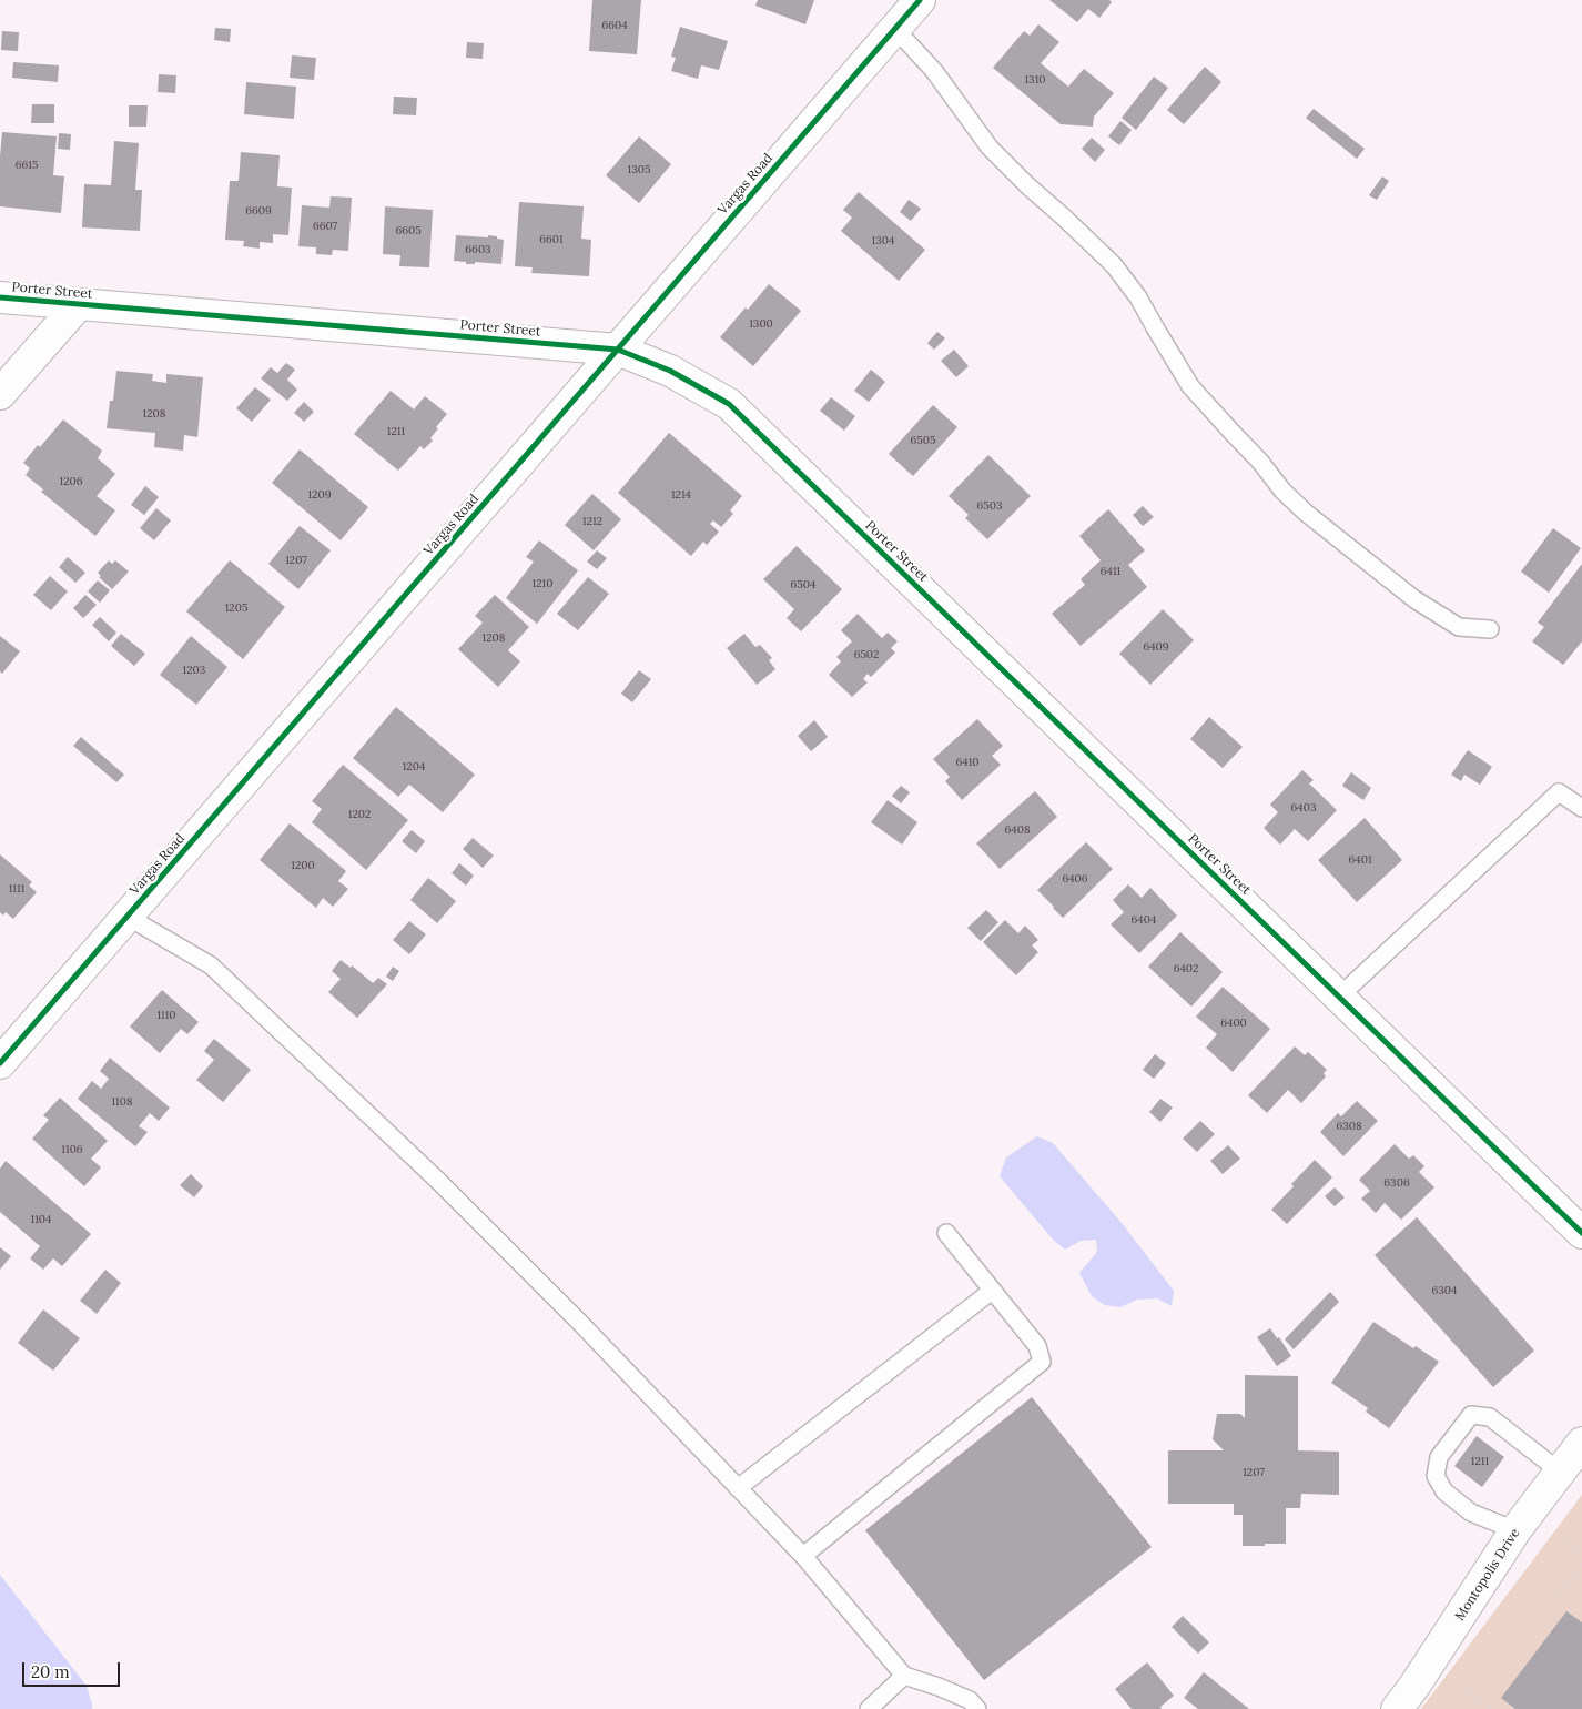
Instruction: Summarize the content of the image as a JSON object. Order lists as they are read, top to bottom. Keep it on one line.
{"streets":{"street":["Vargas Road","Porter Street","Montopolis Drive"]},"crossings":[["Vargas Road","Porter Street"]],"house_numbers":["6604","1310","6615","1305","6609","6607","6605","6601","1304","6603","1300","1208","1211","6505","1206","1209","1214","6503","1212","1207","6411","1210","6504","1205","1208","6409","6502","1203","6410","1204","6403","1202","6408","6401","1200","6406","1111","6404","6402","1110","6400","1108","6308","1106","6306","1104","6304","1211","1207"],"scale_bar":"20 m"}
